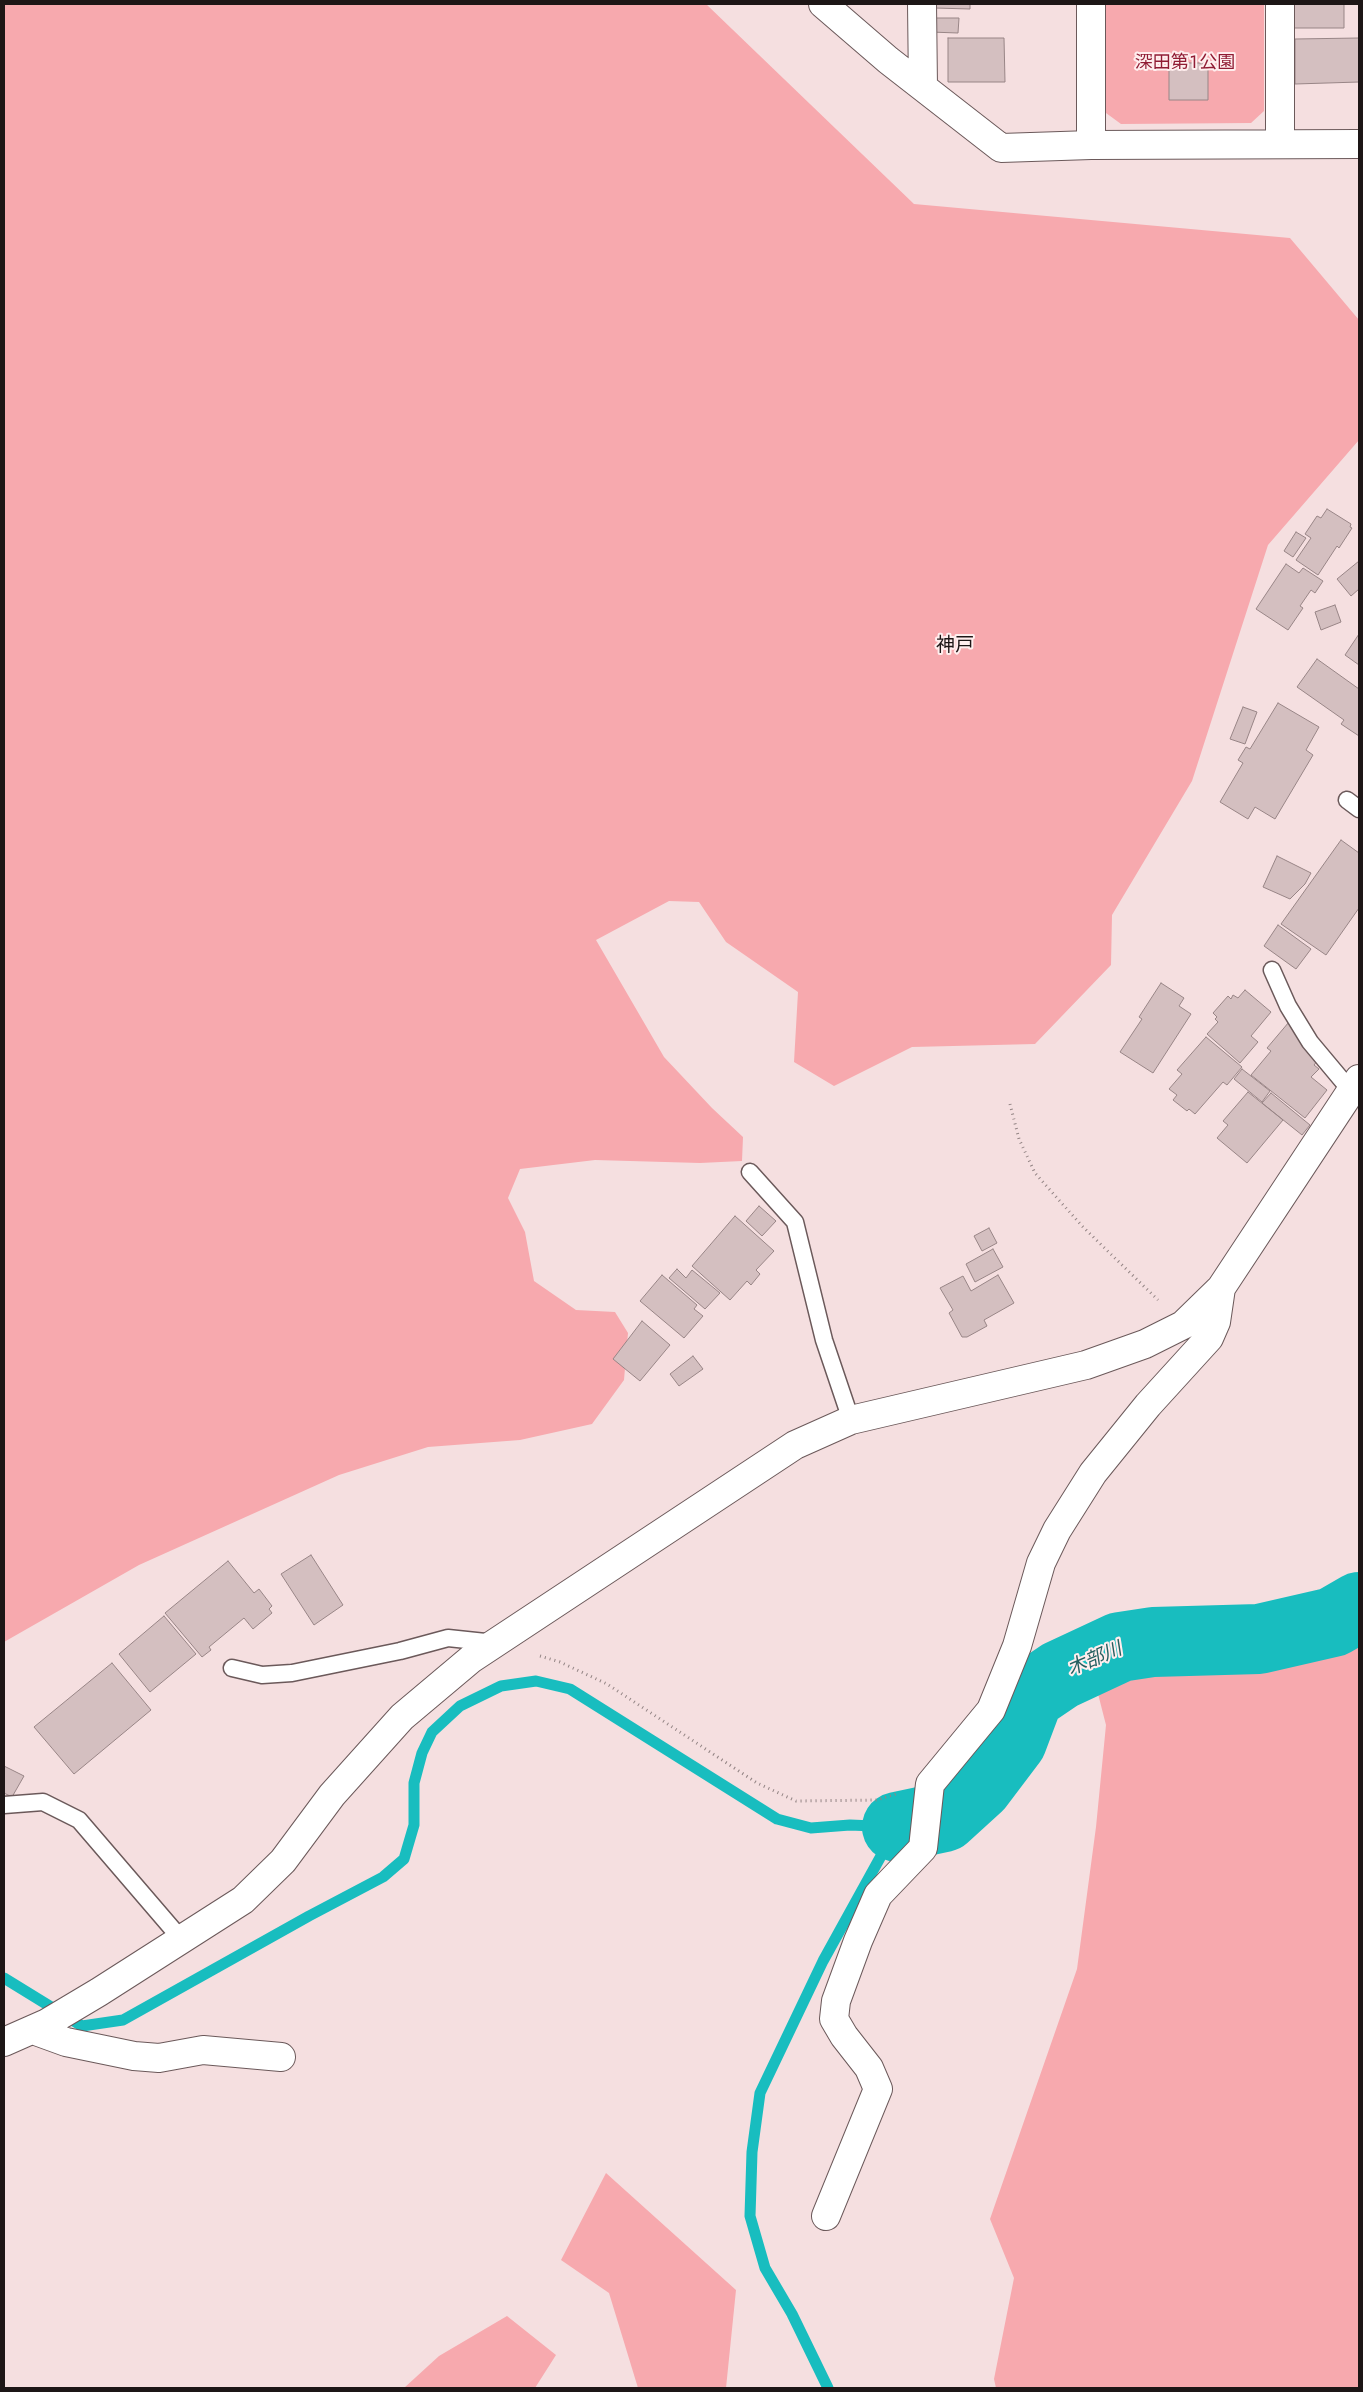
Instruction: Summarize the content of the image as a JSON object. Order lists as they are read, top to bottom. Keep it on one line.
{"districts":["神戸"],"water":["木部川"],"parks":["深田第１公園"]}
